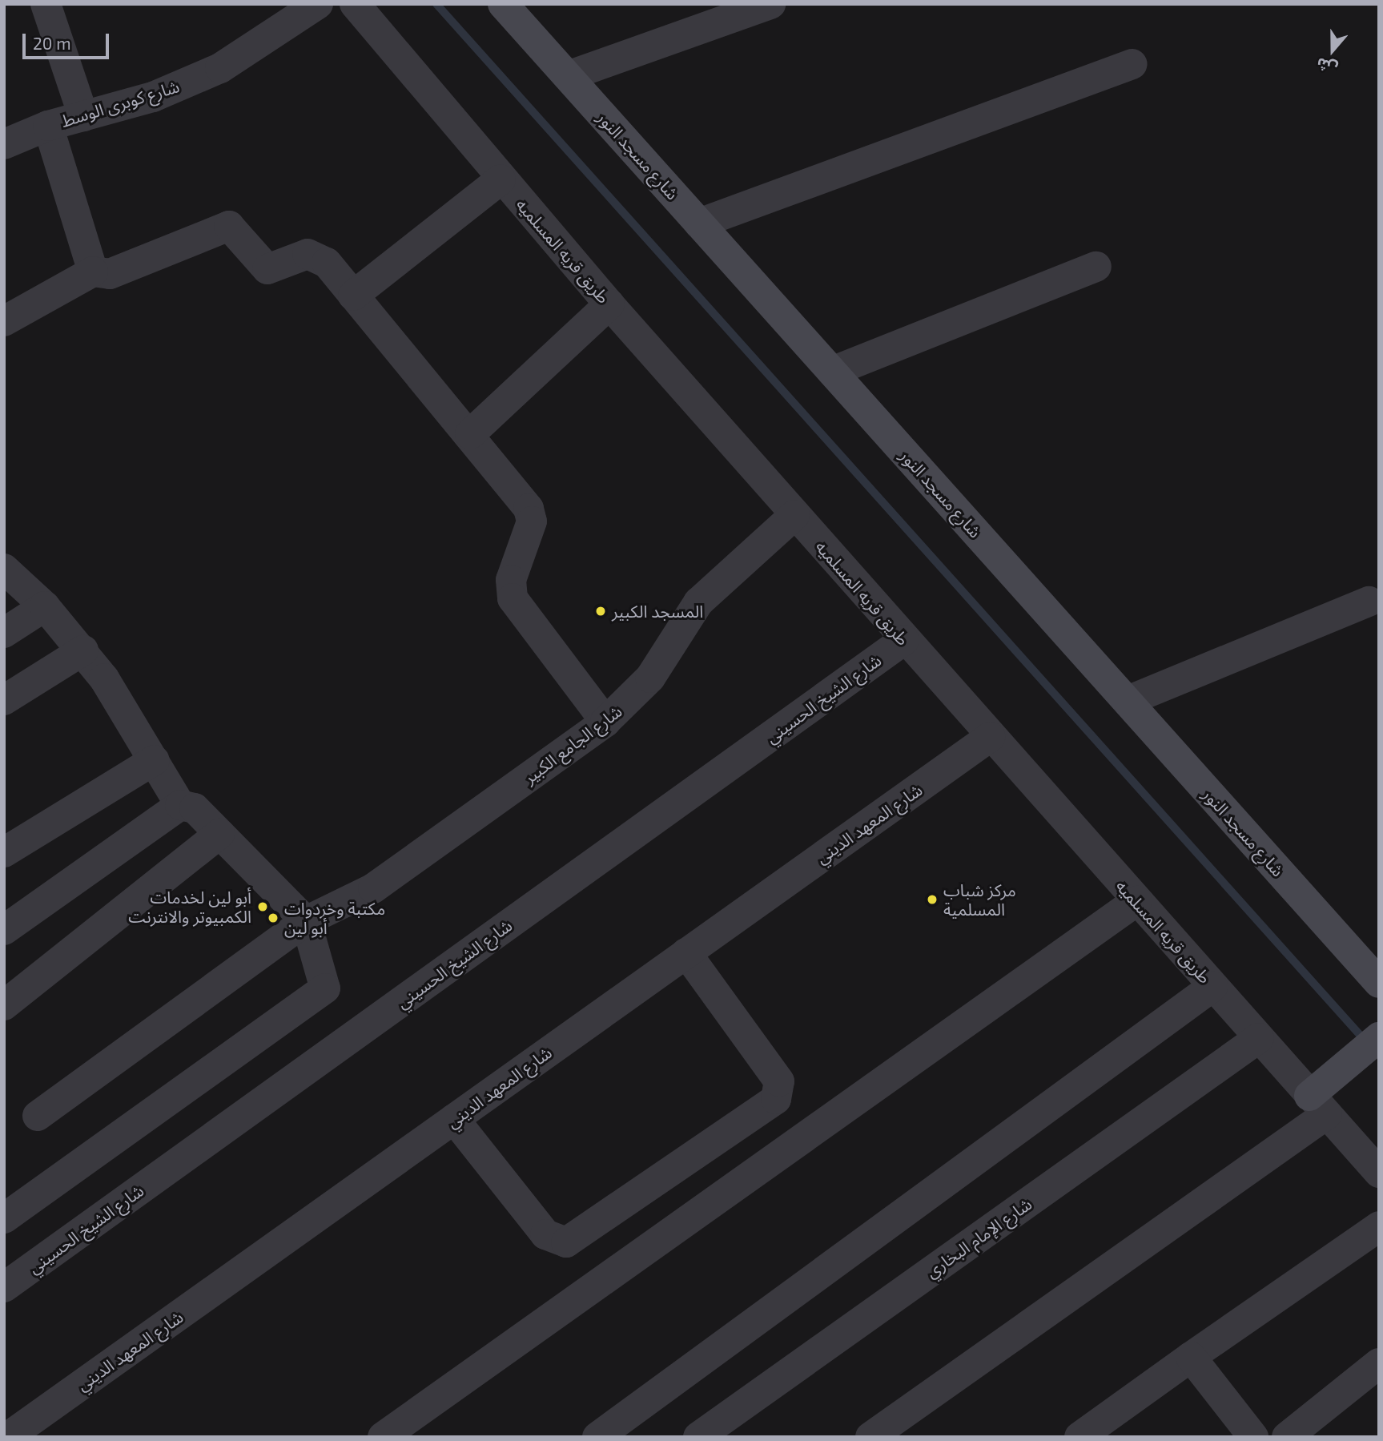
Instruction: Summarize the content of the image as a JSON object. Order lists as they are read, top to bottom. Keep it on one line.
{"streets":{"main road":["شارع مسجد النور"],"street":["شارع كوبرى الوسط","طريق قريه المسلميه","شارع الشيخ الحسيني","شارع الجامع الكبير","شارع المعهد الديني","شارع الإمام البخاري"]},"crossings":[["طريق قريه المسلميه","شارع الشيخ الحسيني"],["طريق قريه المسلميه","شارع الجامع الكبير"],["طريق قريه المسلميه","شارع المعهد الديني"],["طريق قريه المسلميه","شارع الإمام البخاري"]],"places":["المسجد الكبير","مركز شباب المسلمية","أبو لين لخدمات الكمبيوتر والانترنت","مكتبة وخردوات أبو لين"],"scale_bar":"20 m","north":"bottom"}
